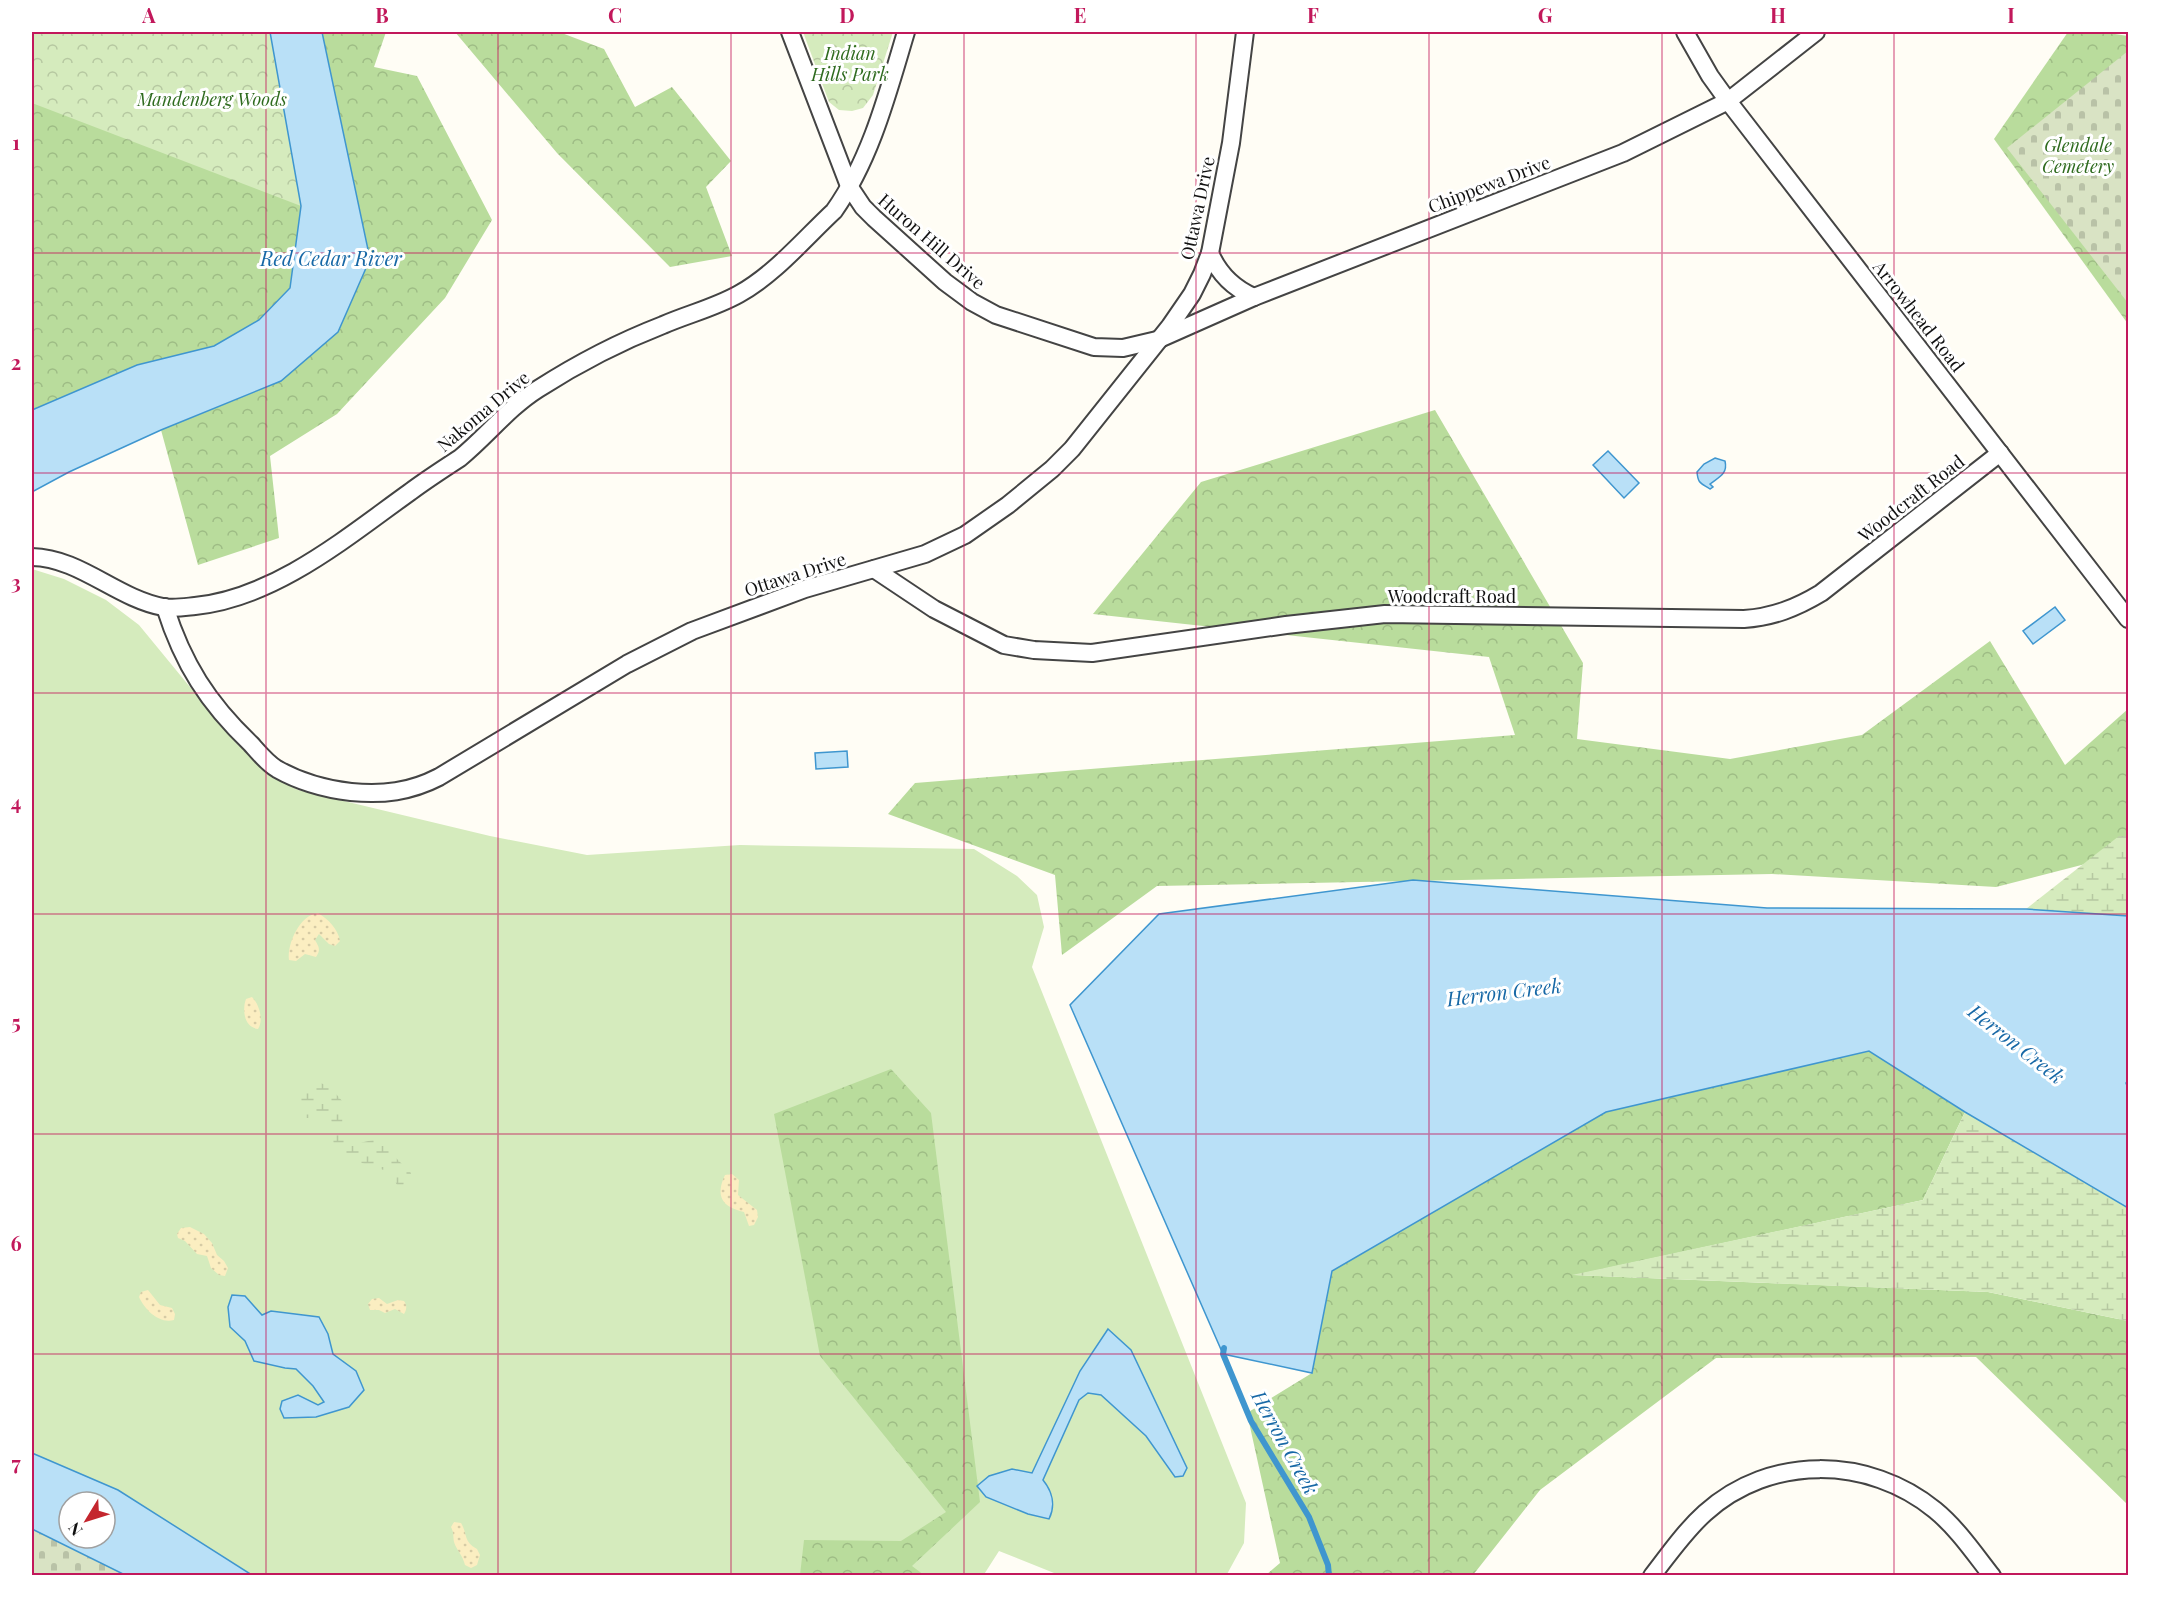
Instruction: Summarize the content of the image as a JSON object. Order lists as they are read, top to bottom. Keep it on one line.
{"streets":{"street":["Chippewa Drive","Ottawa Drive","Huron Hill Drive","Arrowhead Road","Nakoma Drive","Woodcraft Road"]},"crossings":[["Chippewa Drive","Ottawa Drive"],["Chippewa Drive","Huron Hill Drive"],["Chippewa Drive","Arrowhead Road"],["Ottawa Drive","Huron Hill Drive"],["Ottawa Drive","Nakoma Drive"],["Ottawa Drive","Woodcraft Road"],["Huron Hill Drive","Nakoma Drive"],["Arrowhead Road","Woodcraft Road"]],"water":["Red Cedar River","Herron Creek"],"parks":["Indian Hills Park","Mandenberg Woods","Glendale Cemetery"],"north":"bottom left","grid":{"columns":["A","B","C","D","E","F","G","H","I"],"rows":["1","2","3","4","5","6","7"]}}
